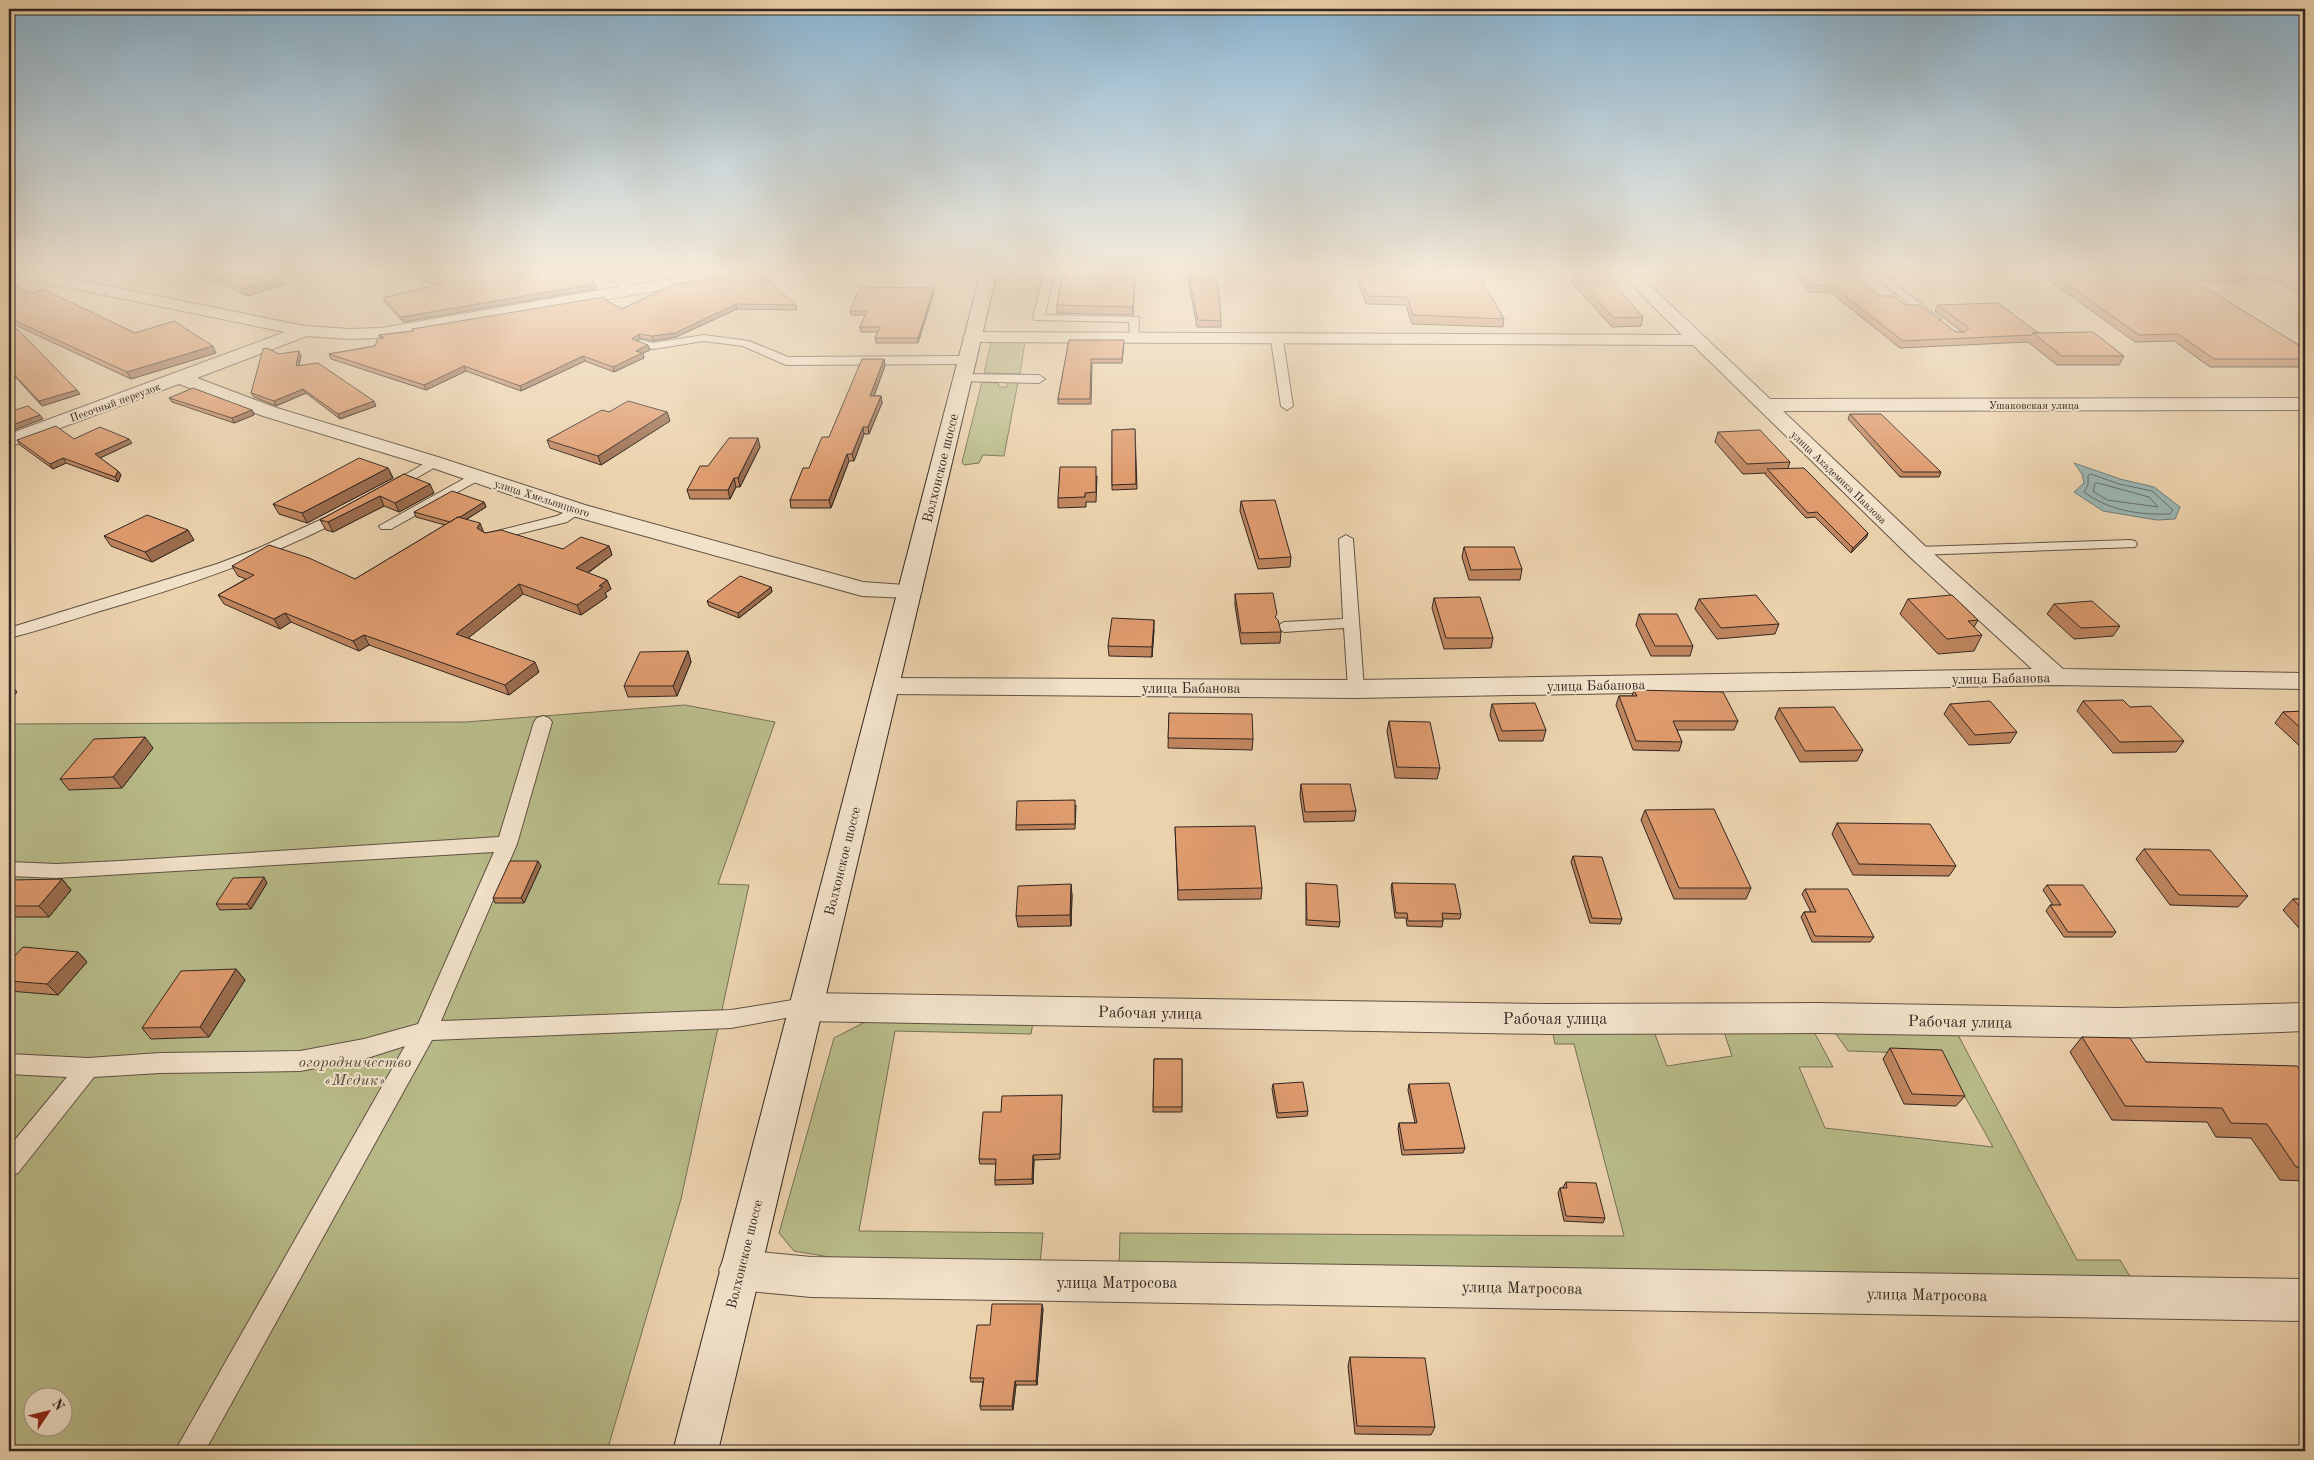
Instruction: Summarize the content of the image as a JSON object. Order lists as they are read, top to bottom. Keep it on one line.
{"streets":{"street":["Песочный переулок","Ушаковская улица","Волхонское шоссе","улица Академика Павлова","улица Хмельницкого","улица Бабанова","Рабочая улица","улица Матросова"]},"crossings":[["Песочный переулок","улица Хмельницкого"],["Ушаковская улица","улица Академика Павлова"],["Волхонское шоссе","улица Хмельницкого"],["Волхонское шоссе","улица Бабанова"],["Волхонское шоссе","Рабочая улица"],["Волхонское шоссе","улица Матросова"],["улица Академика Павлова","улица Бабанова"]],"parks":["огородничество «Медик»"],"north":"top right"}
